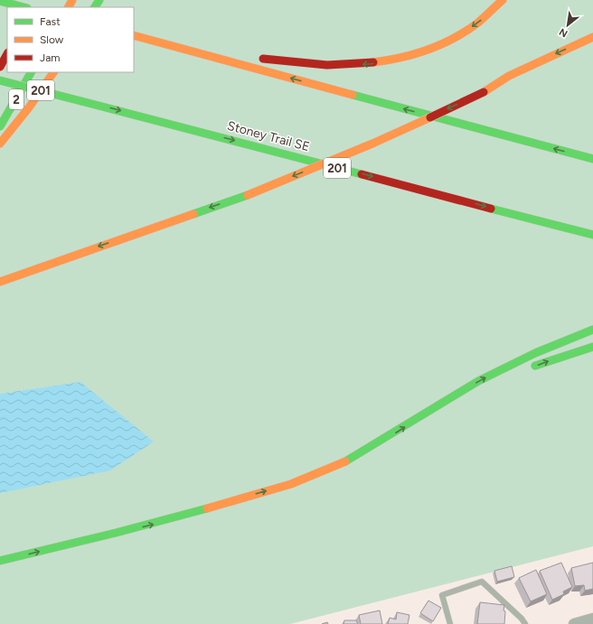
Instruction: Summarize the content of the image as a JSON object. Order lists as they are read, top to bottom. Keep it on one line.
{"streets":{"highway":["201","2","Stoney Trail SE"]},"one_way":["Stoney Trail SE"],"legend":["Fast","Slow","Jam"],"north":"bottom left"}
